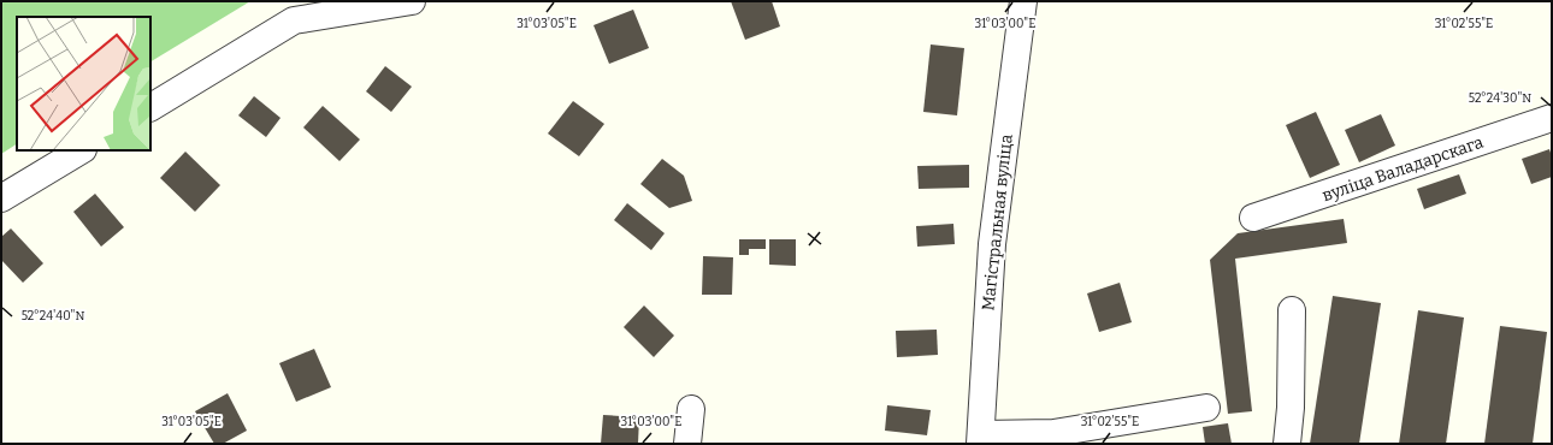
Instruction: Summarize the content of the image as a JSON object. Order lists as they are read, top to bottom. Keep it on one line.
{"streets":{"street":["вуліца Валадарскага","Магістральная вуліца"]},"coordinates":["31°03'05\"E","31°03'00\"E","31°02'55\"E","52°24'30\"N","52°24'40\"N"]}
